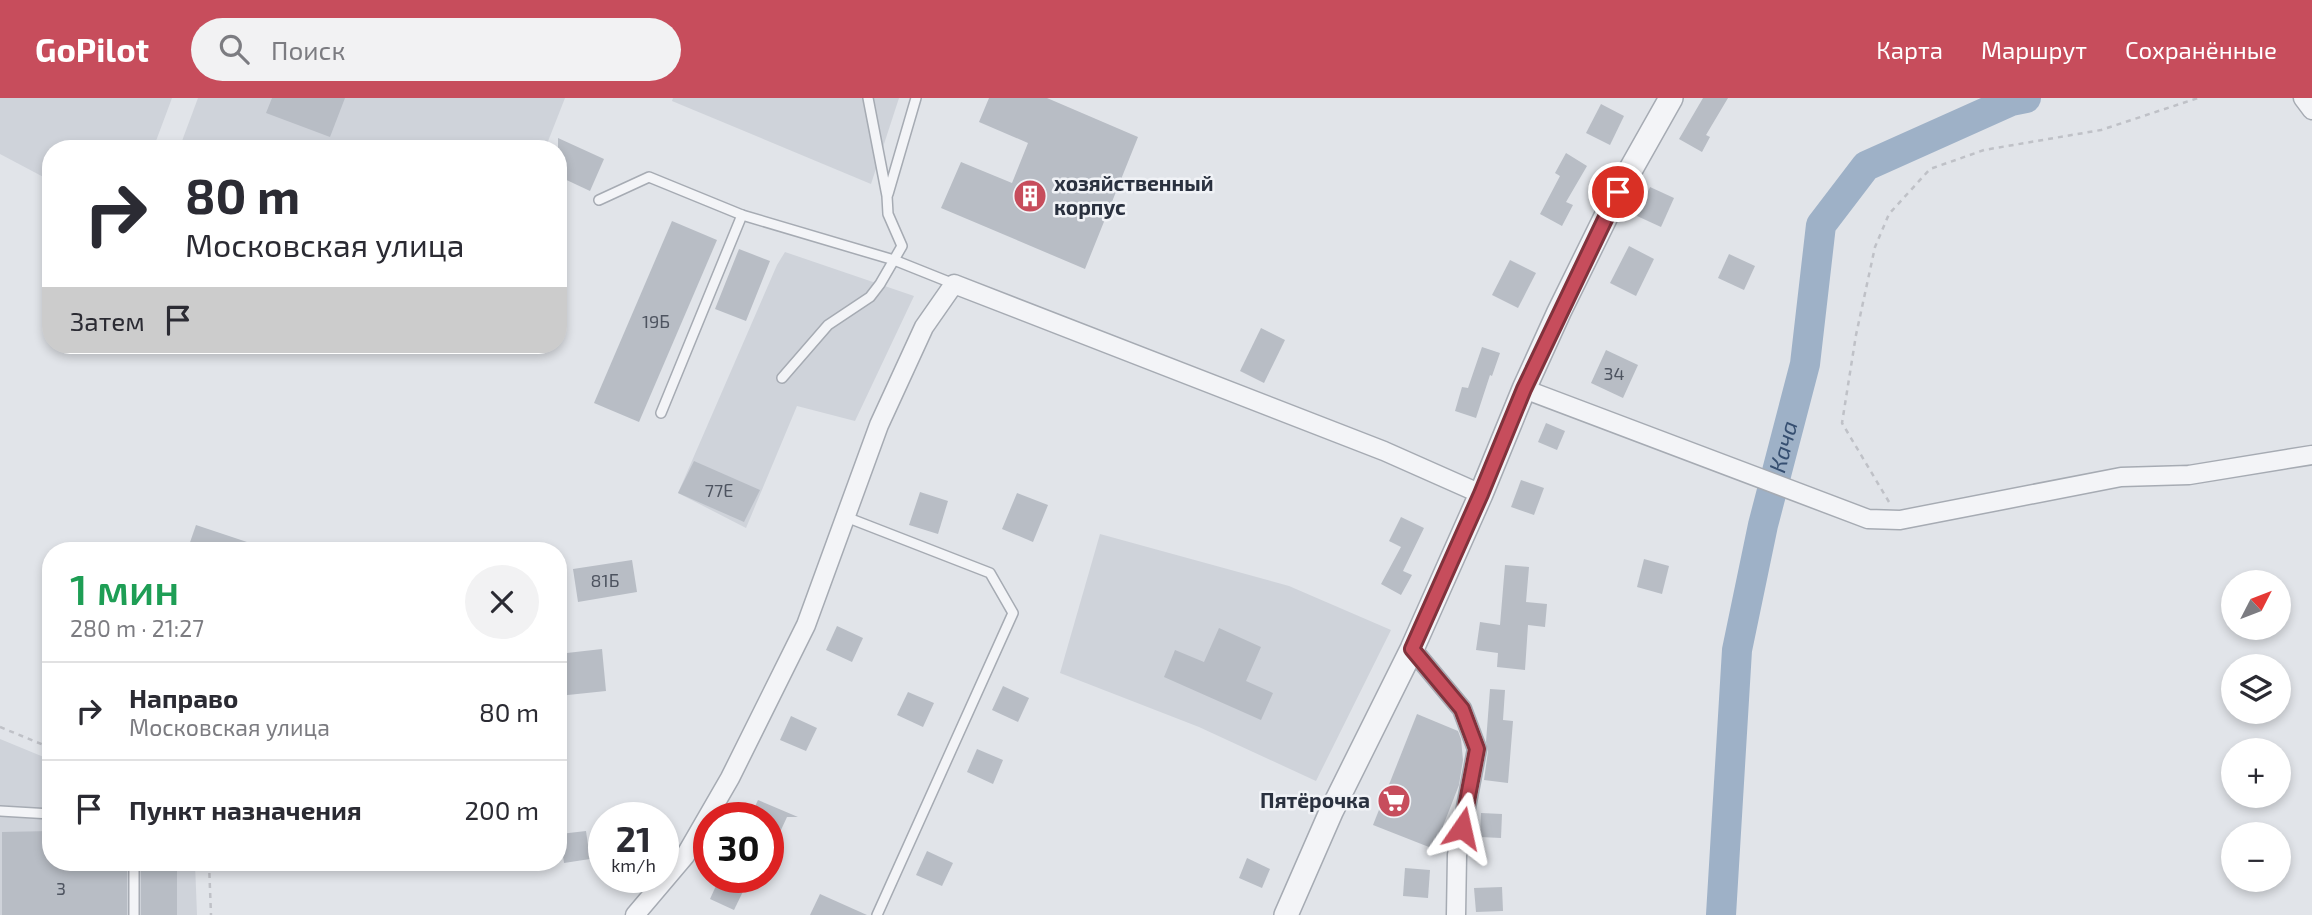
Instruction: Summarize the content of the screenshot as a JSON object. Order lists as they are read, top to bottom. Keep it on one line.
{"water":["Кача"],"places":{"building":["хозяйственный корпус"],"supermarket":["Пятёрочка"]},"house_numbers":["19Б","34","77Е","81Б","3"],"north":"top right","page":{"header":"GoPilot","search":"Поиск","nav":["Карта","Маршрут","Сохранённые"],"turn":["80 m","Московская улица"],"then":"Затем","heading":["1 мин","280 m · 21:27"],"map_buttons":["+","−"],"list":[{"name":"Направо","note":"Московская улица","value":"80 m"},{"name":"Пункт назначения","value":"200 m"}],"speed":"21 km/h","limit":"30"}}
